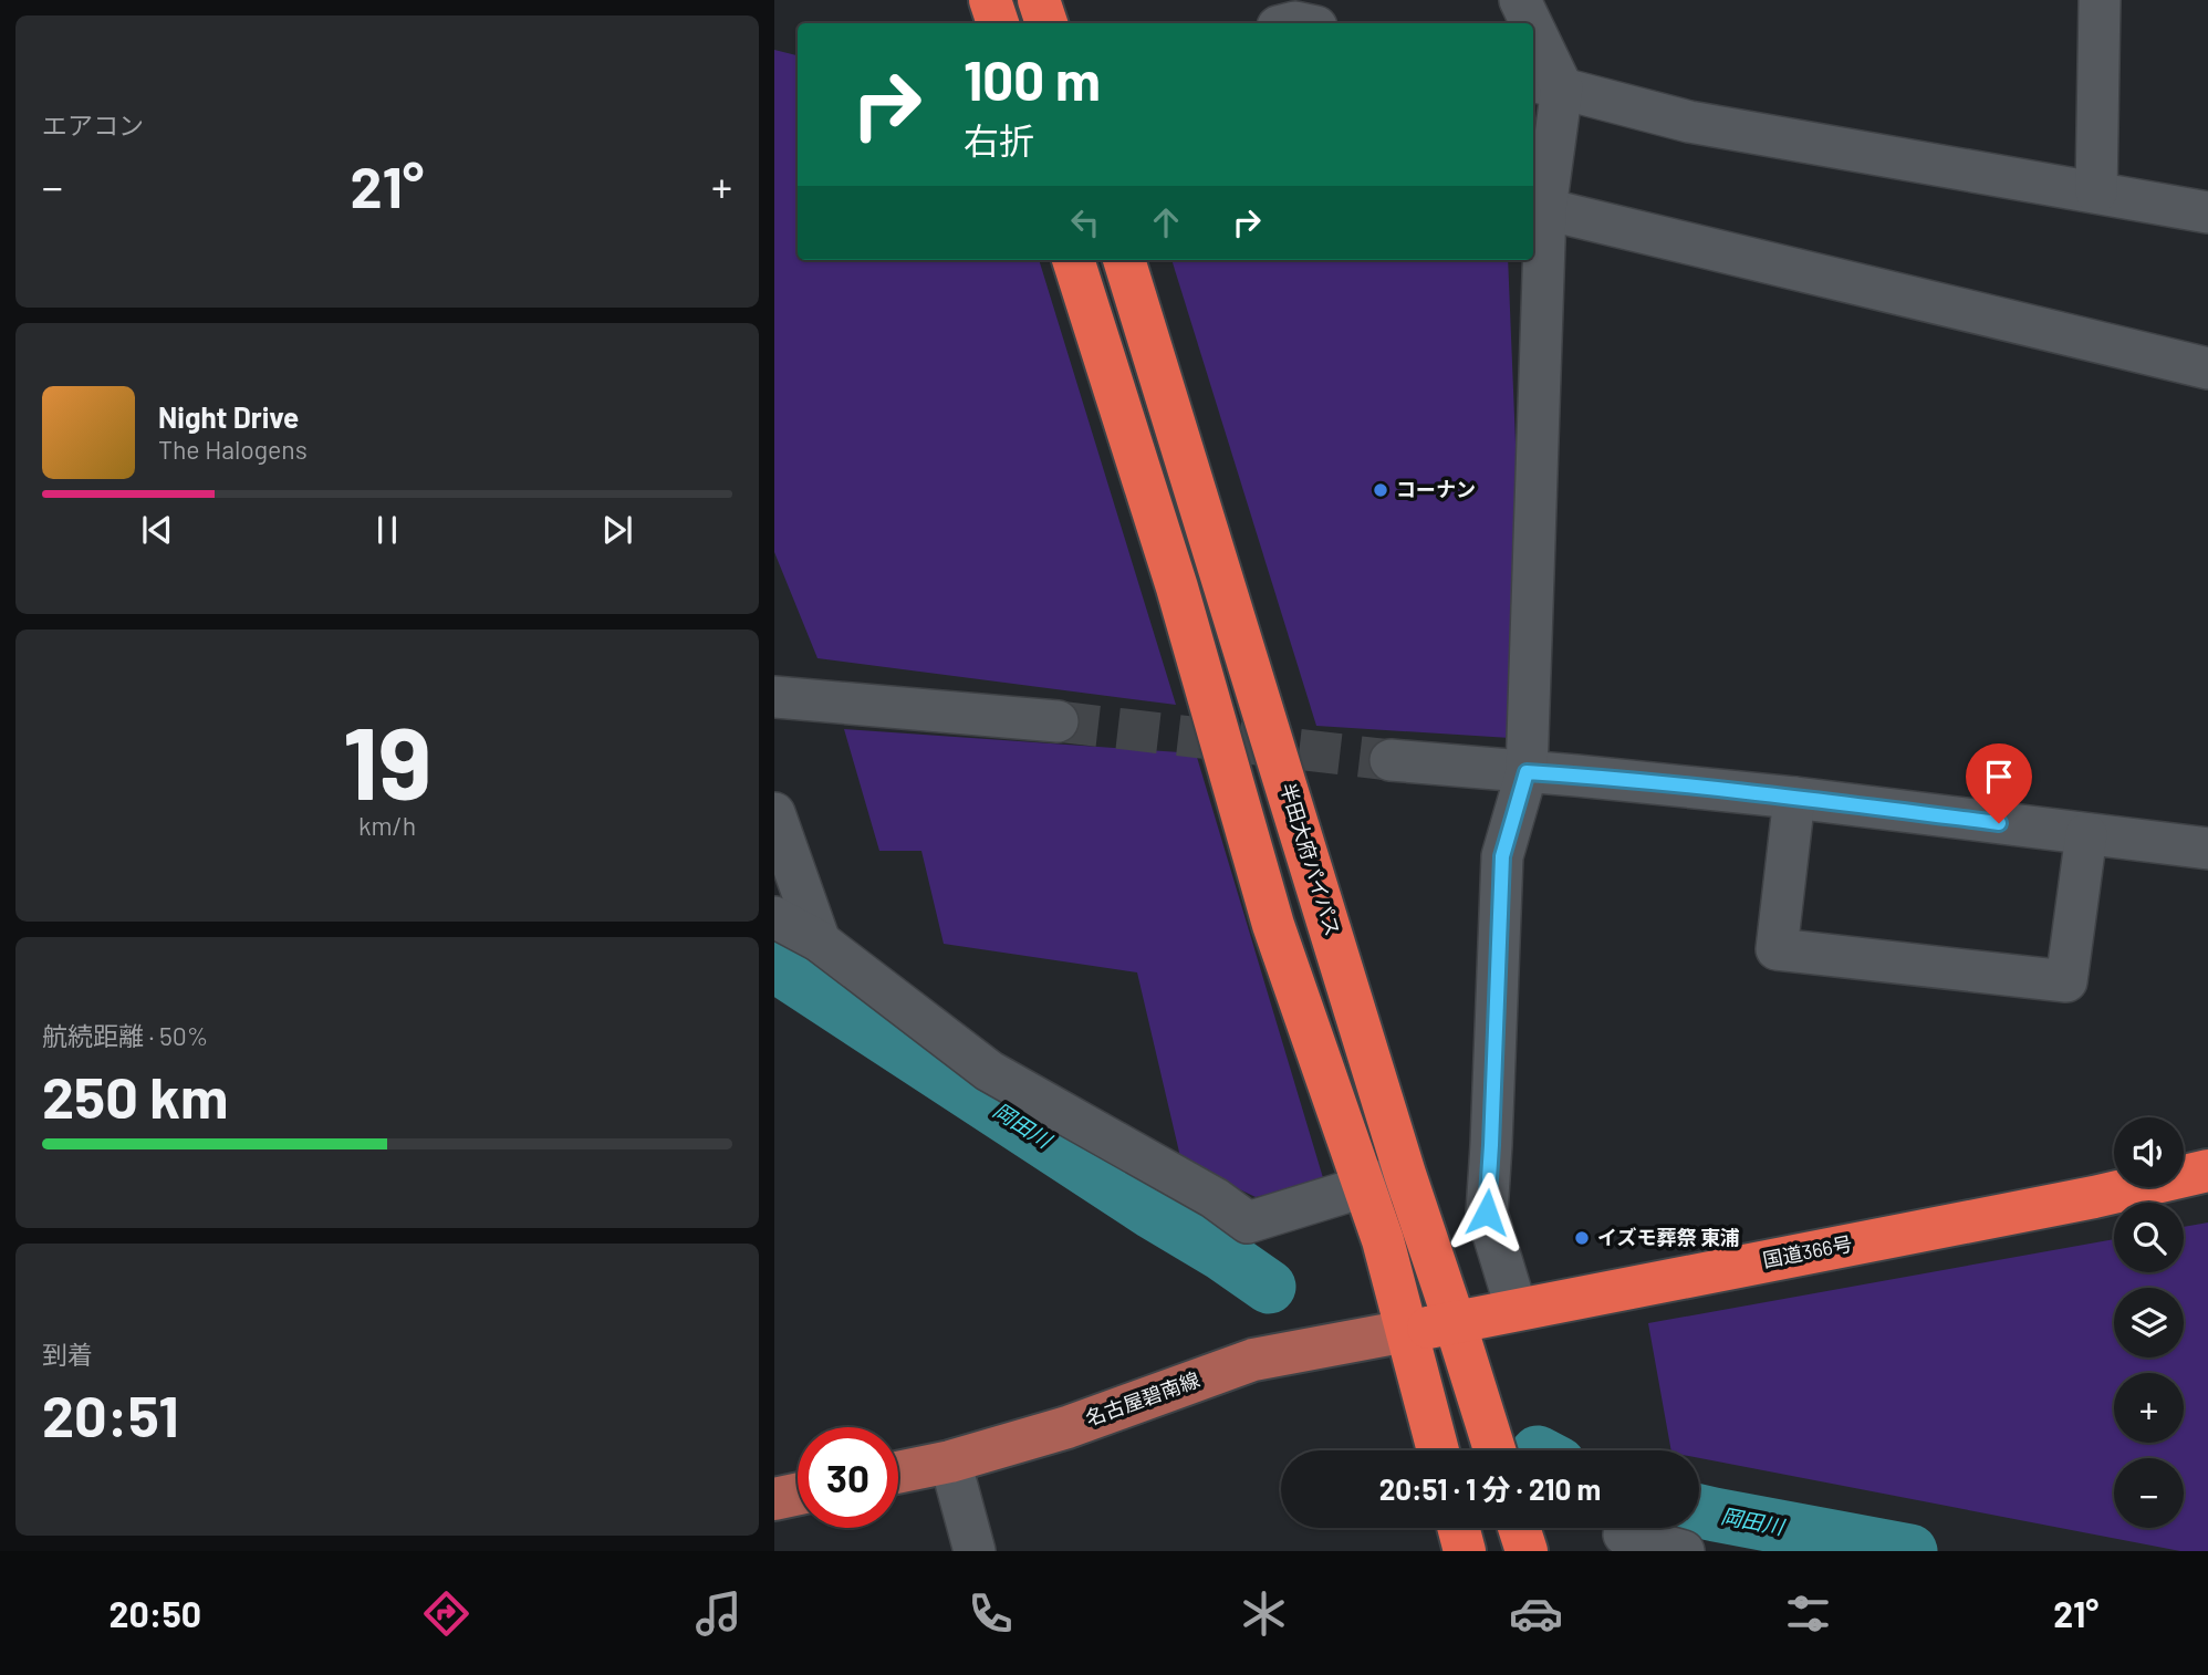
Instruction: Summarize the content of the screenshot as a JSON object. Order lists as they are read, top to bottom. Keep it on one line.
{"streets":{"highway":["半田大府パイパス","国道366号"],"main road":["名古屋碧南線"]},"crossings":[["半田大府パイパス","国道366号"],["国道366号","名古屋碧南線"]],"water":["岡田川"],"places":["コーナン","イズモ葬祭 東浦"],"page":{"tile":["エアコン",["19","km/h"],["航続距離 · 50%","250 km"],["到着","20:51"]],"turn":["100 m","右折"],"heat":["−","21°","+"],"song":["Night Drive","The Halogens"],"map_buttons":["+","−"],"limit":"30","trip":"20:51 · 1 分 · 210 m","tabs":["20:50","21°"]}}
